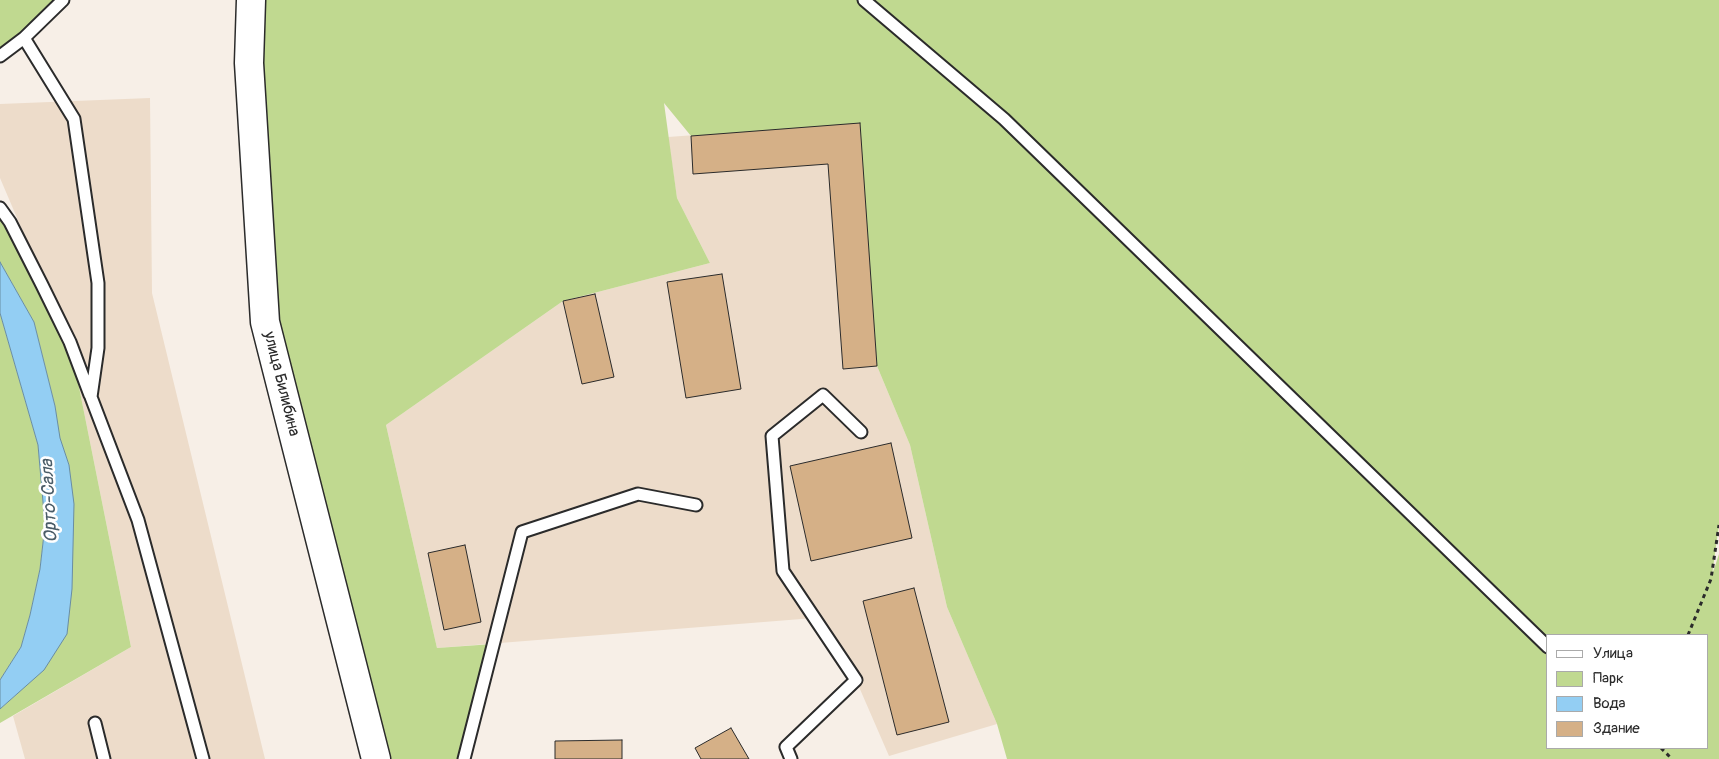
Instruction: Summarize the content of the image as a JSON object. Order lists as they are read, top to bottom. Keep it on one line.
{"streets":{"street":["улица Билибина"]},"water":["Орто-Сала"],"legend":["Улица","Парк","Вода","Здание"]}
